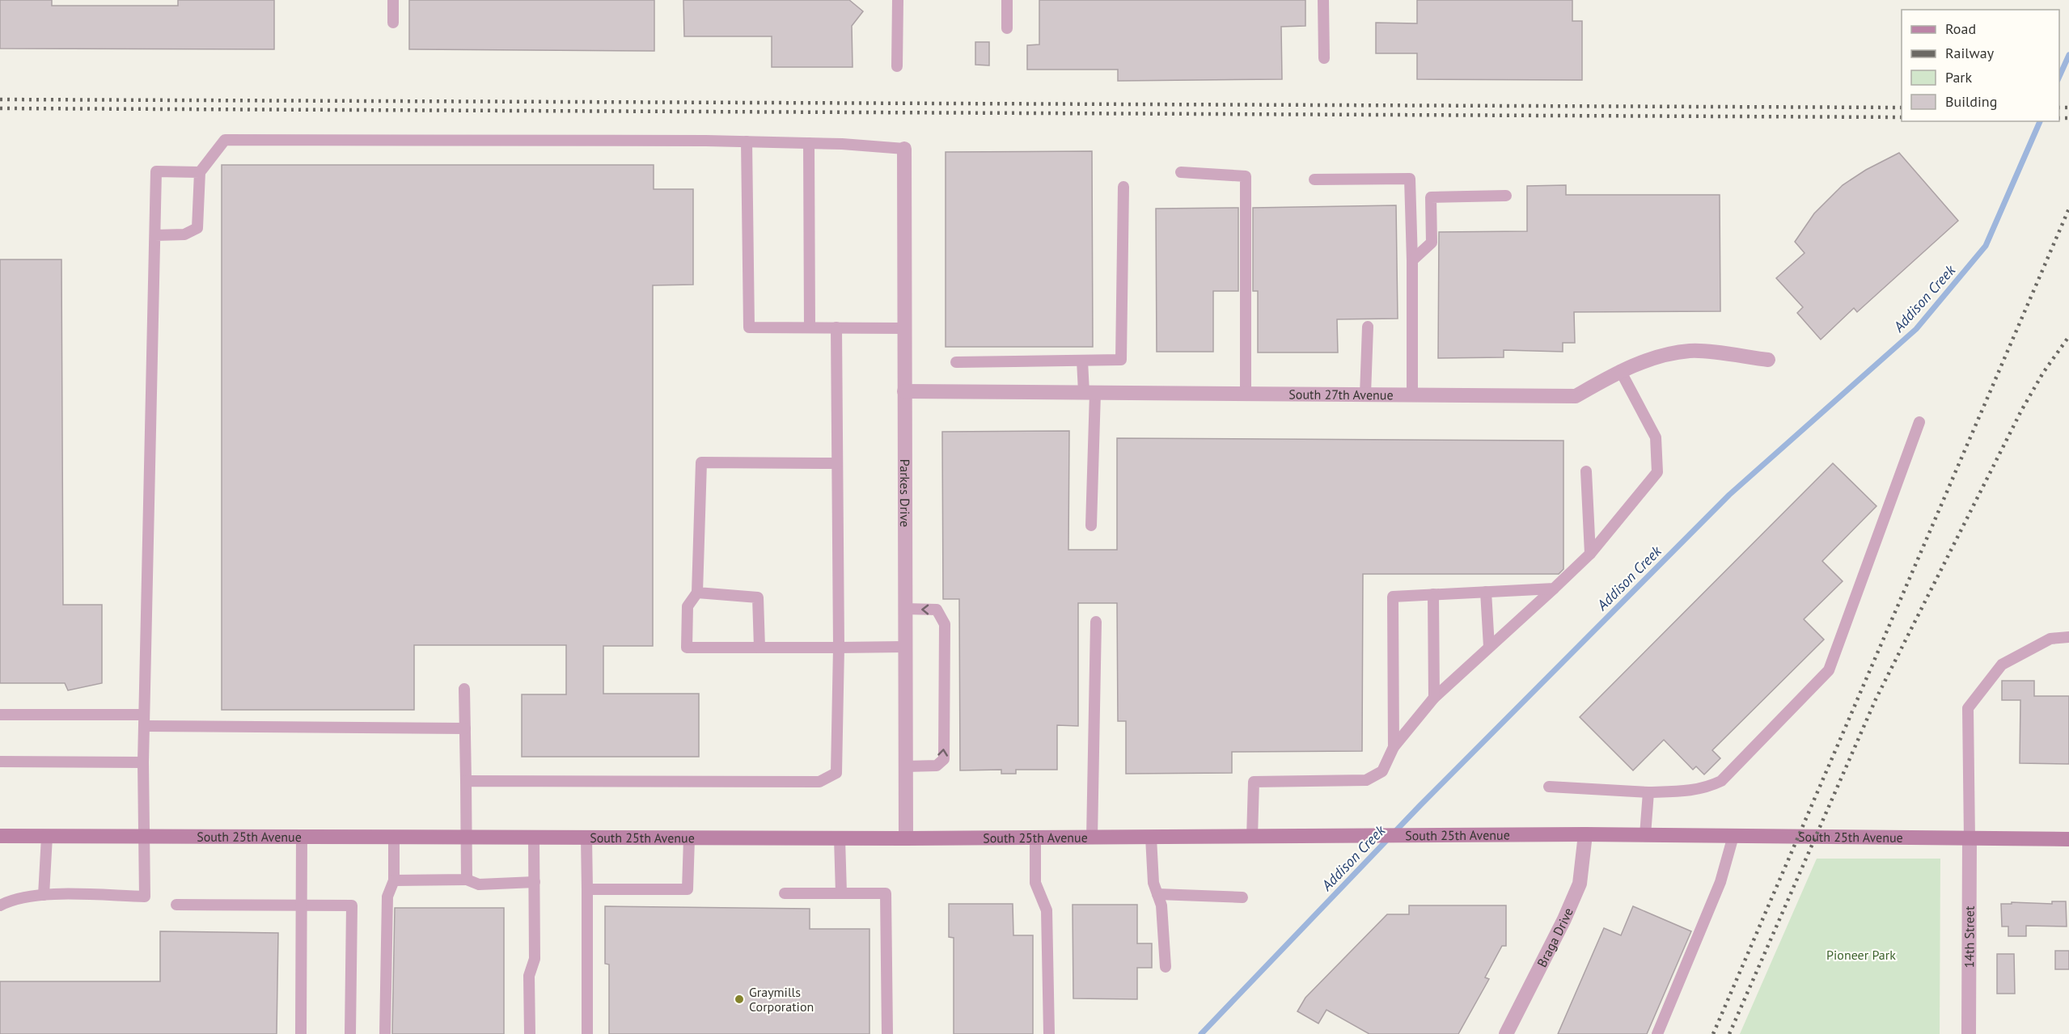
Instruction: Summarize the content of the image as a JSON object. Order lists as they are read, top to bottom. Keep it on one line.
{"streets":{"main road":["South 25th Avenue"],"street":["South 27th Avenue","Parkes Drive","Braga Drive","14th Street"]},"crossings":[["South 27th Avenue","Parkes Drive"],["Parkes Drive","South 25th Avenue"],["South 25th Avenue","Braga Drive"],["South 25th Avenue","14th Street"]],"water":["Addison Creek"],"parks":["Pioneer Park"],"places":["Graymills Corporation"],"legend":["Road","Railway","Park","Building"]}
